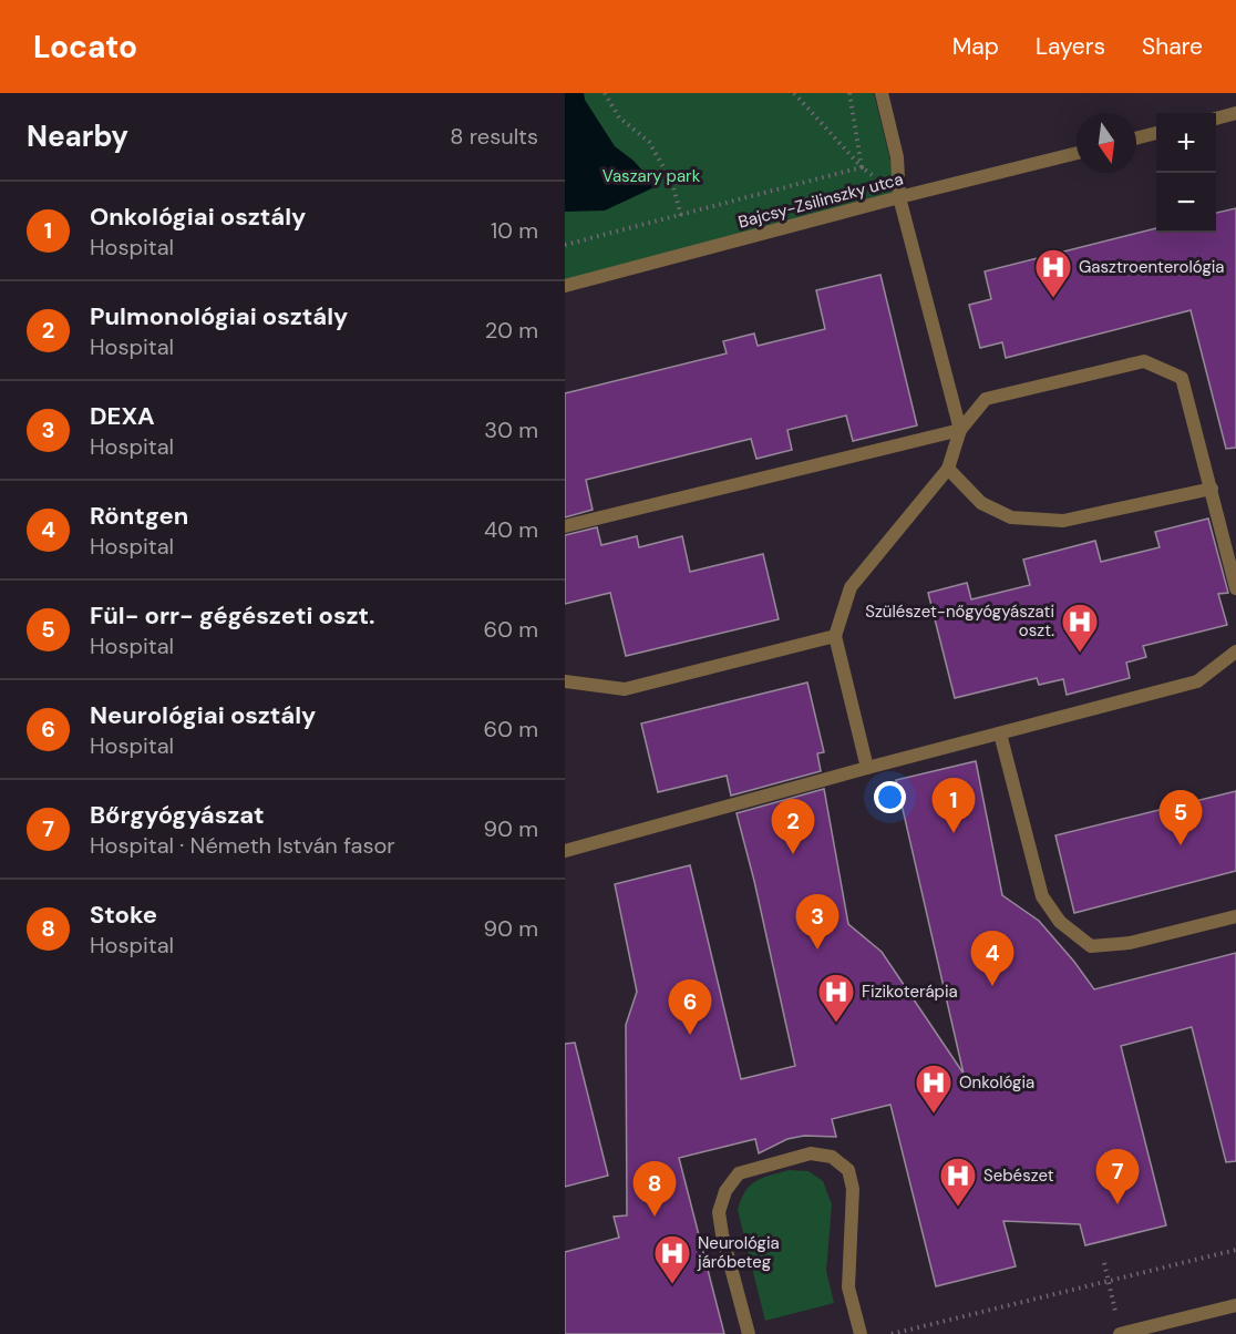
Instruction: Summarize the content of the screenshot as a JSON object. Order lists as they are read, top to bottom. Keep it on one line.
{"streets":{"street":["Bajcsy-Zsilinszky utca"]},"parks":["Vaszary park"],"places":{"hospital":["Gasztroenterológia","Szülészet-nőgyógyászati oszt.","Fizikoterápia","Onkológia","Sebészet","Neurológia járóbeteg"]},"north":"bottom","page":{"header":"Locato","nav":["Map","Layers","Share"],"heading":["Nearby","8 results"],"map_buttons":["+","−"],"list":[{"mark":"1","name":"Onkológiai osztály","note":"Hospital","value":"10 m"},{"mark":"2","name":"Pulmonológiai osztály","note":"Hospital","value":"20 m"},{"mark":"3","name":"DEXA","note":"Hospital","value":"30 m"},{"mark":"4","name":"Röntgen","note":"Hospital","value":"40 m"},{"mark":"5","name":"Fül- orr- gégészeti oszt.","note":"Hospital","value":"60 m"},{"mark":"6","name":"Neurológiai osztály","note":"Hospital","value":"60 m"},{"mark":"7","name":"Bőrgyógyászat","note":"Hospital · Németh István fasor","value":"90 m"},{"mark":"8","name":"Stoke","note":"Hospital","value":"90 m"}],"pins":["1","5","2","3","4","6","7","8"]}}
